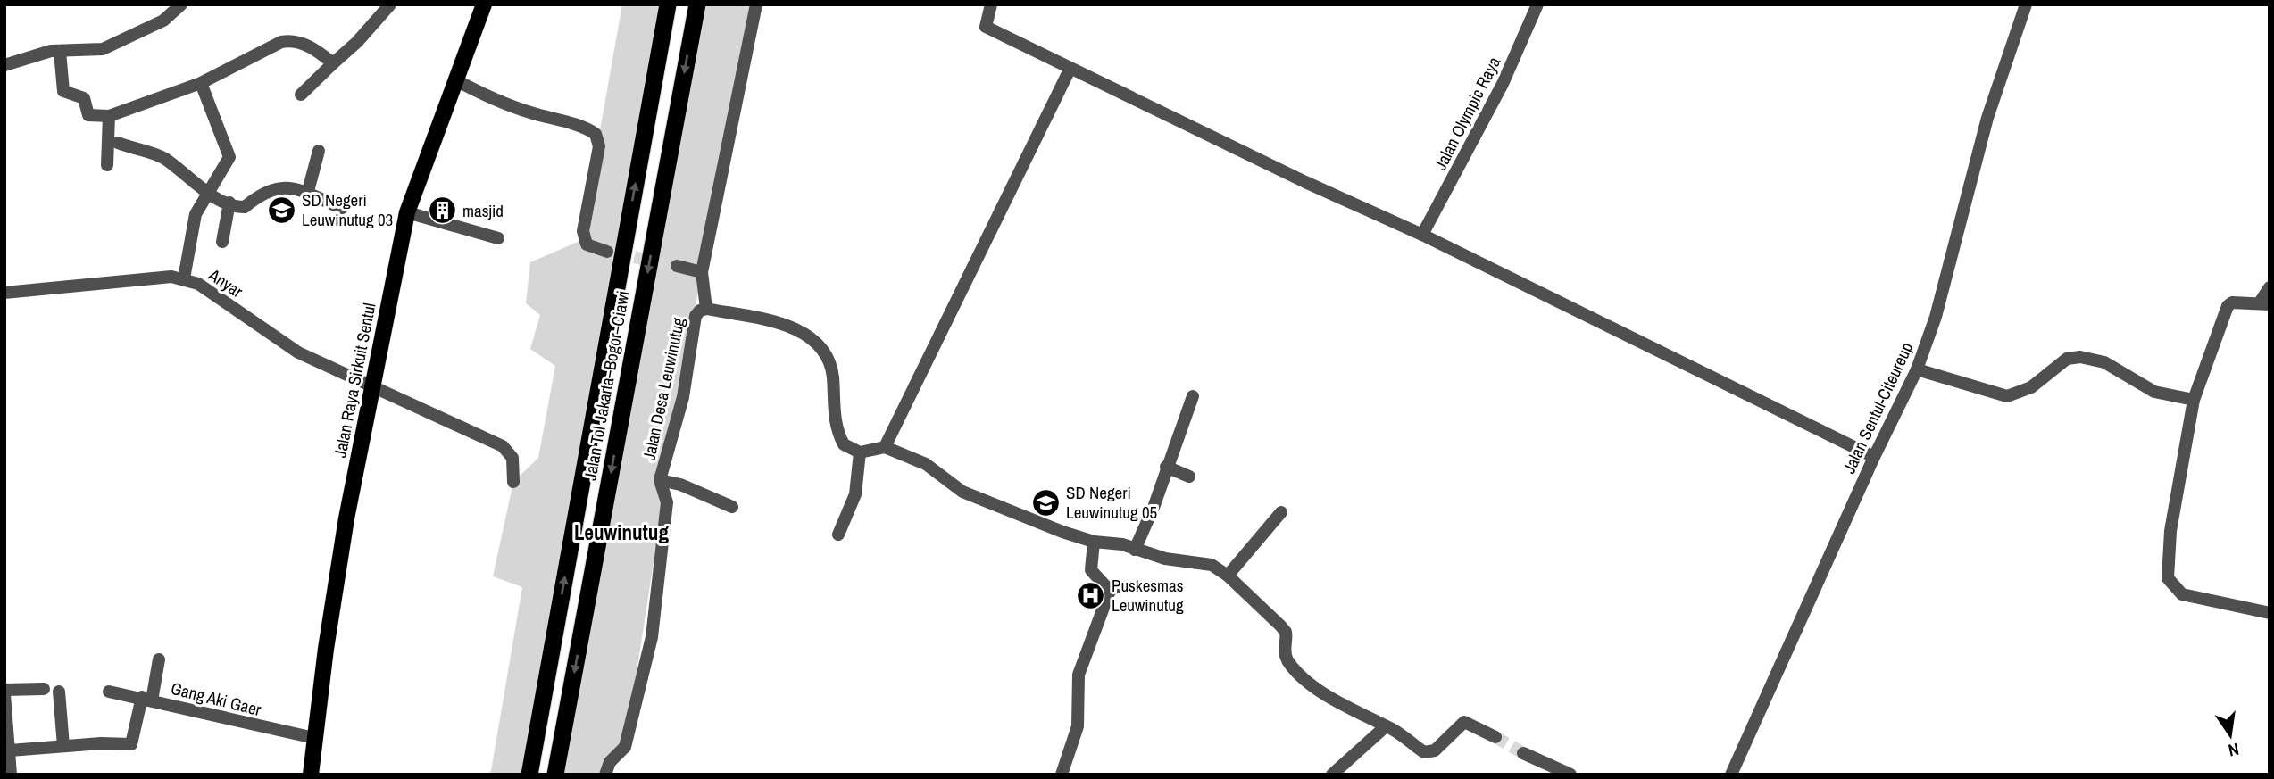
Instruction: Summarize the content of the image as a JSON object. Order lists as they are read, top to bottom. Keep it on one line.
{"streets":{"highway":["Jalan Tol Jakarta–Bogor–Ciawi"],"main road":["Jalan Raya Sirkuit Sentul"],"street":["Jalan Olympic Raya","Anyar","Jalan Desa Leuwinutug","Jalan Sentul-Citeureup","Gang Aki Gaer"]},"crossings":[["Anyar","Jalan Raya Sirkuit Sentul"],["Jalan Raya Sirkuit Sentul","Gang Aki Gaer"]],"districts":["Leuwinutug"],"places":{"school or university":["SD Negeri Leuwinutug 03","SD Negeri Leuwinutug 05"],"building":["masjid"],"hospital":["Puskesmas Leuwinutug"]},"north":"bottom"}
